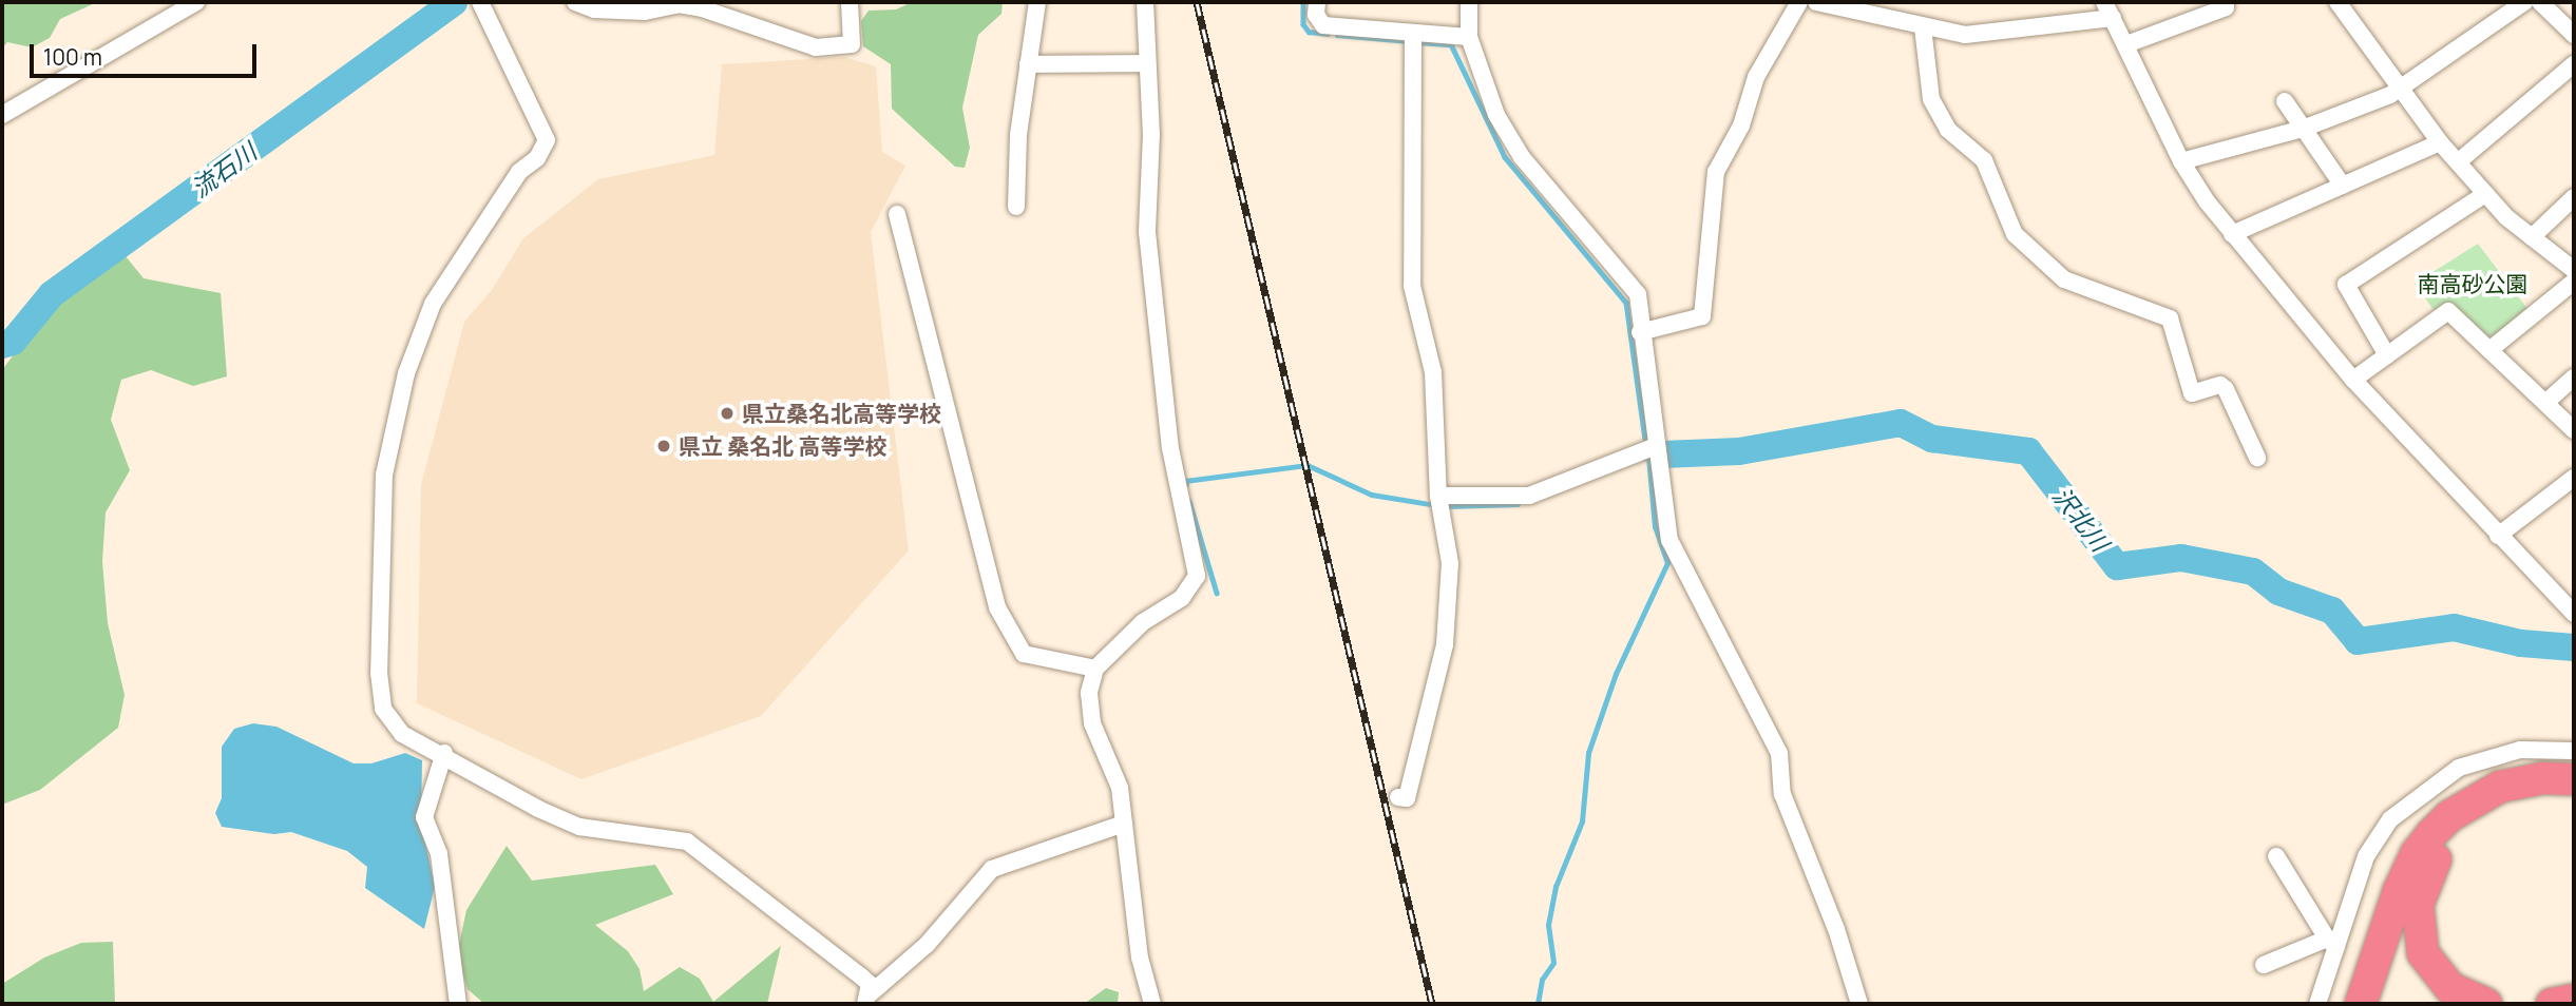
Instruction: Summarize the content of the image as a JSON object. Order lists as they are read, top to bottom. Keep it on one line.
{"water":["流石川","沢北川"],"parks":["南高砂公園"],"places":["県立桑名北高等学校","県立 桑名北 高等学校"],"scale_bar":"100 m"}
